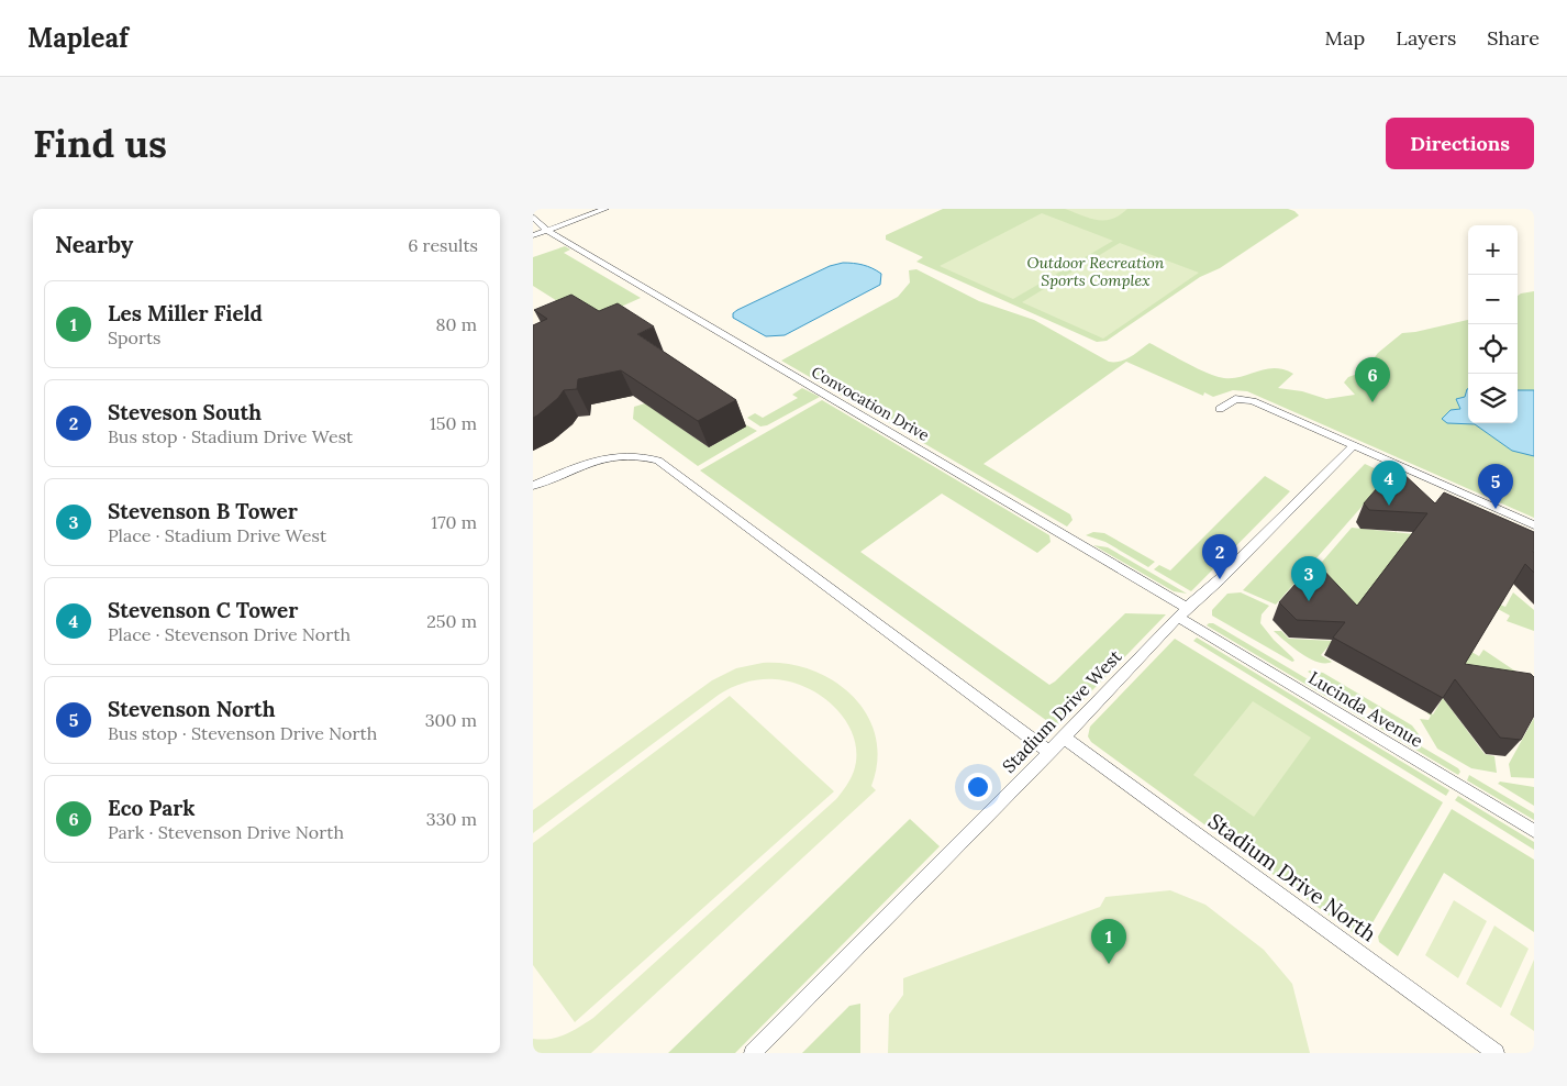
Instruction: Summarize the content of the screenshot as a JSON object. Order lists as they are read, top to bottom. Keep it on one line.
{"streets":{"street":["Convocation Drive","Lucinda Avenue","Stadium Drive West","Stadium Drive North"]},"crossings":[["Convocation Drive","Lucinda Avenue"],["Convocation Drive","Stadium Drive West"],["Lucinda Avenue","Stadium Drive West"],["Stadium Drive West","Stadium Drive North"]],"parks":["Outdoor Recreation Sports Complex"],"page":{"header":"Mapleaf","nav":["Map","Layers","Share"],"buttons":"Directions","title":"Find us","heading":["Nearby","6 results"],"map_buttons":["+","−"],"list":[{"mark":"1","name":"Les Miller Field","note":"Sports","value":"80 m"},{"mark":"2","name":"Steveson South","note":"Bus stop · Stadium Drive West","value":"150 m"},{"mark":"3","name":"Stevenson B Tower","note":"Place · Stadium Drive West","value":"170 m"},{"mark":"4","name":"Stevenson C Tower","note":"Place · Stevenson Drive North","value":"250 m"},{"mark":"5","name":"Stevenson North","note":"Bus stop · Stevenson Drive North","value":"300 m"},{"mark":"6","name":"Eco Park","note":"Park · Stevenson Drive North","value":"330 m"}],"pins":["6","4","5","2","3","1"]}}
